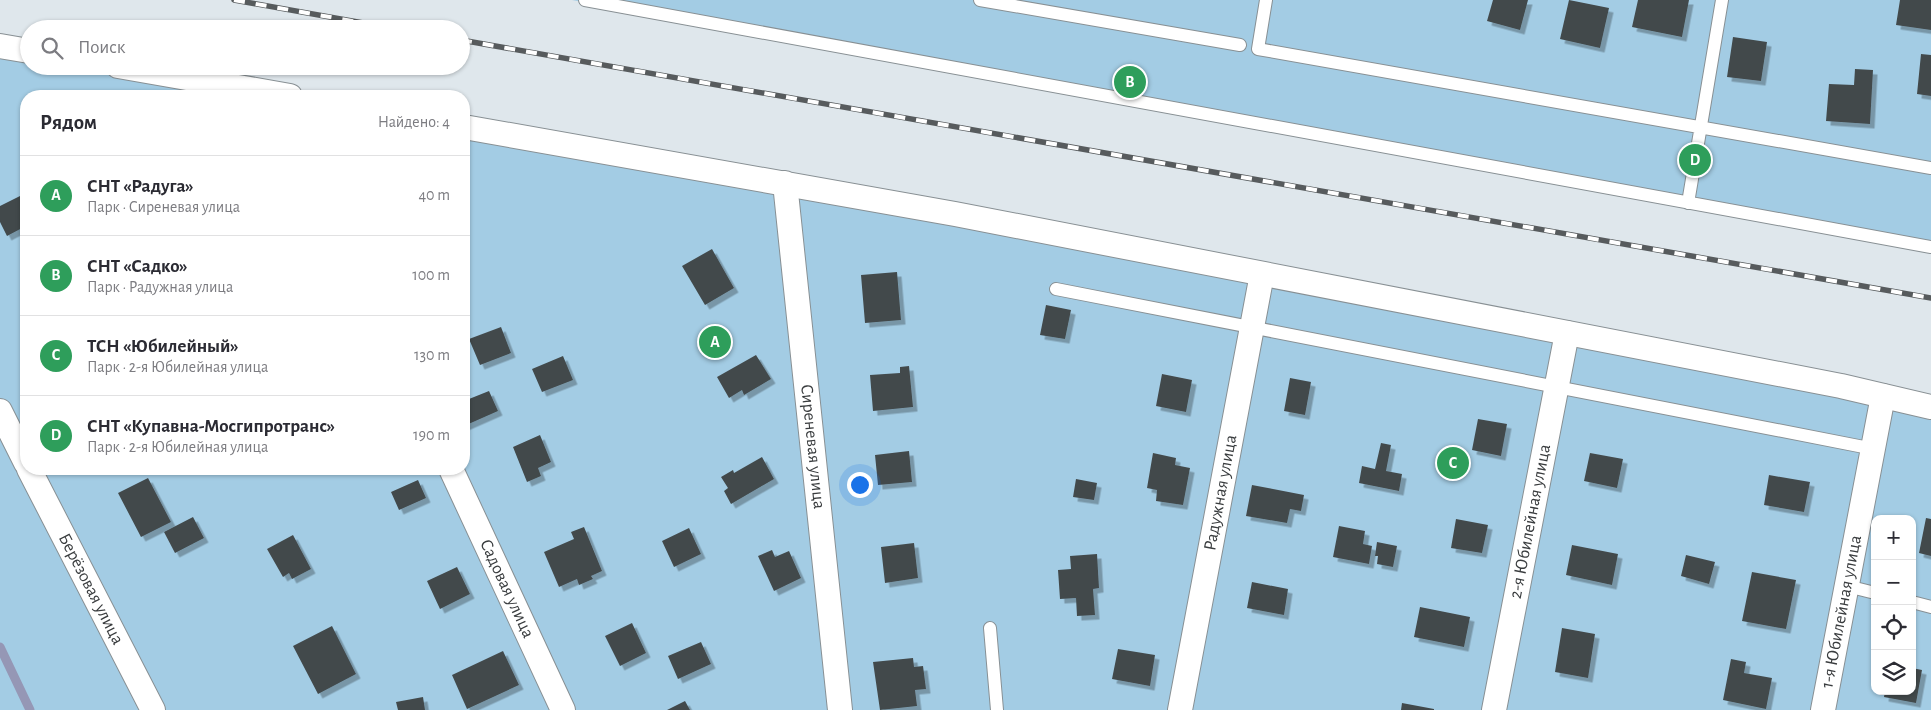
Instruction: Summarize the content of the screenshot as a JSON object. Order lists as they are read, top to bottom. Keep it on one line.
{"streets":{"street":["Сиреневая улица","Радужная улица","2-я Юбилейная улица","Берёзовая улица","Садовая улица","1-я Юбилейная улица"]},"page":{"search":"Поиск","pins":["B","D","A","C"],"heading":["Рядом","Найдено: 4"],"list":[{"mark":"A","name":"СНТ «Радуга»","note":"Парк · Сиреневая улица","value":"40 m"},{"mark":"B","name":"СНТ «Садко»","note":"Парк · Радужная улица","value":"100 m"},{"mark":"C","name":"ТСН «Юбилейный»","note":"Парк · 2-я Юбилейная улица","value":"130 m"},{"mark":"D","name":"СНТ «Купавна-Мосгипротранс»","note":"Парк · 2-я Юбилейная улица","value":"190 m"}],"map_buttons":["+","−"]}}
